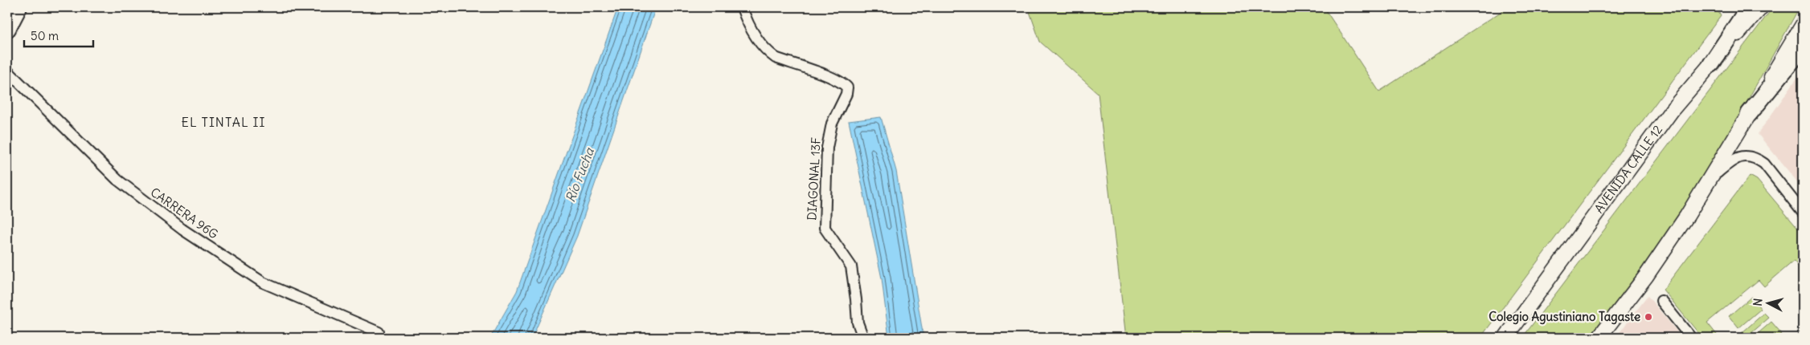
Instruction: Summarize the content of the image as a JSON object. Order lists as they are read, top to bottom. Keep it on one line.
{"streets":{"main road":["AVENIDA CALLE 12"],"street":["DIAGONAL 13F","CARRERA 96G"]},"districts":["EL TINTAL II"],"water":["Río Fucha"],"places":["Colegio Agustiniano Tagaste"],"scale_bar":"50 m","north":"left"}
